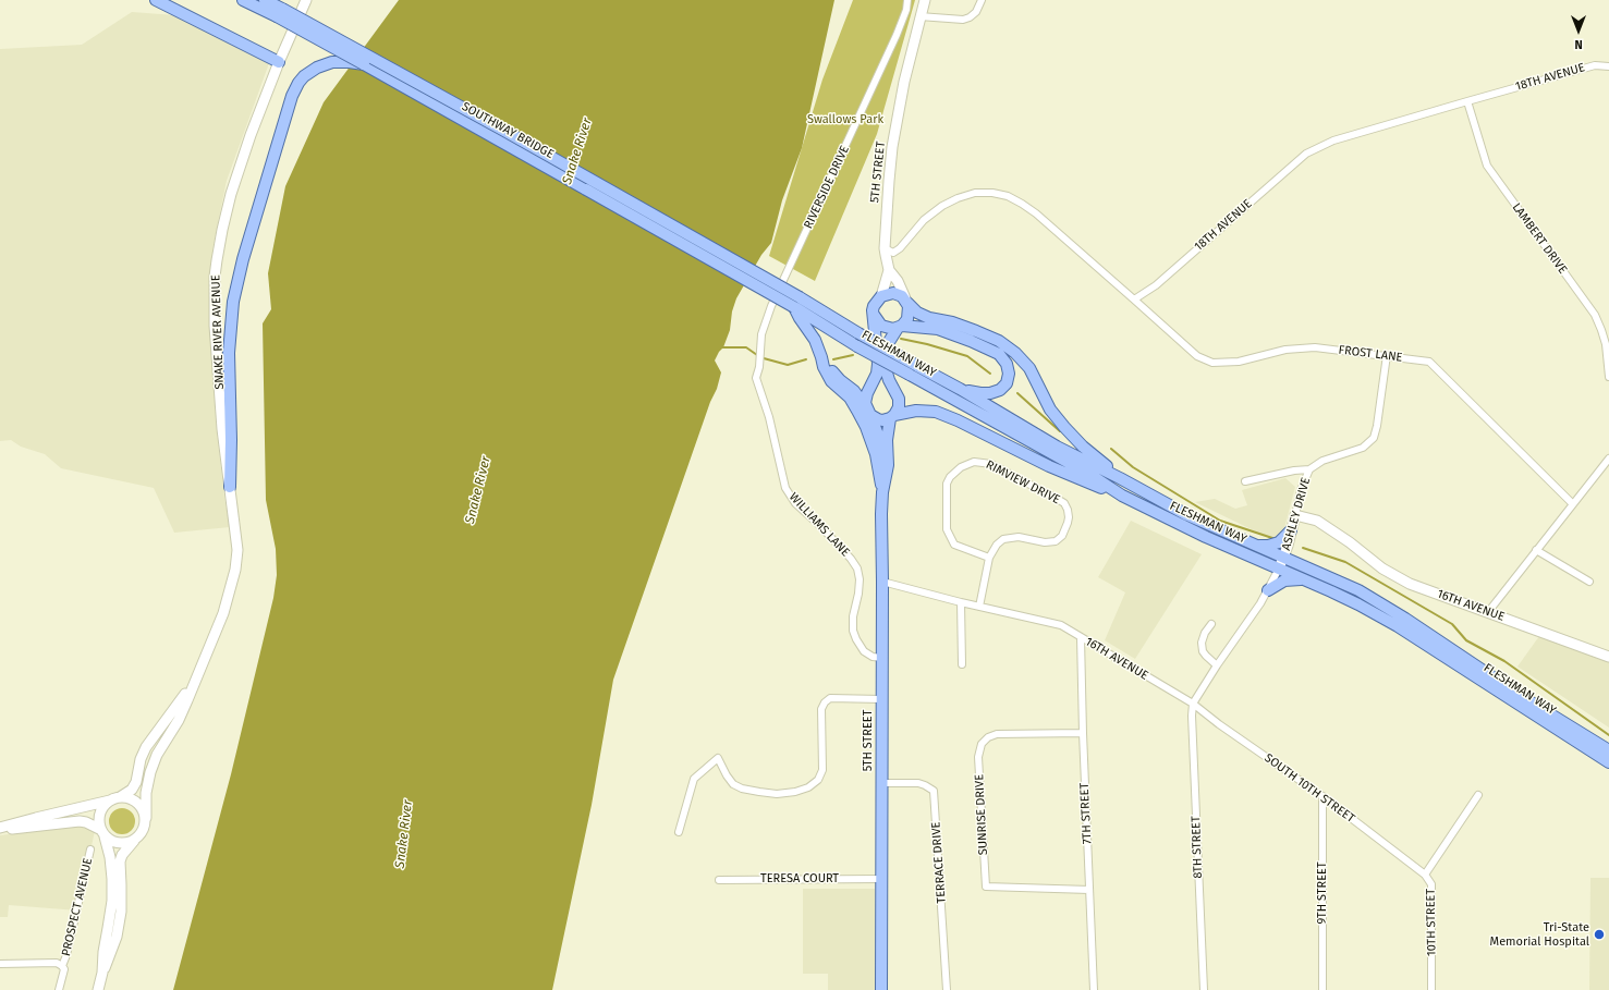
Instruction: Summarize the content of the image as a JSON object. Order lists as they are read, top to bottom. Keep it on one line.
{"streets":{"main road":["SOUTHWAY BRIDGE","5TH STREET","SNAKE RIVER AVENUE","FLESHMAN WAY","ASHLEY DRIVE","16TH AVENUE"],"street":["18TH AVENUE","RIVERSIDE DRIVE","LAMBERT DRIVE","FROST LANE","RIMVIEW DRIVE","WILLIAMS LANE","SOUTH 10TH STREET","7TH STREET","SUNRISE DRIVE","8TH STREET","TERRACE DRIVE","TERESA COURT","9TH STREET","PROSPECT AVENUE","10TH STREET"]},"crossings":[["18TH AVENUE","LAMBERT DRIVE"],["18TH AVENUE","FROST LANE"],["SOUTHWAY BRIDGE","FLESHMAN WAY"],["5TH STREET","WILLIAMS LANE"],["5TH STREET","16TH AVENUE"],["5TH STREET","TERRACE DRIVE"],["5TH STREET","TERESA COURT"],["RIVERSIDE DRIVE","WILLIAMS LANE"],["FLESHMAN WAY","ASHLEY DRIVE"],["FROST LANE","ASHLEY DRIVE"],["RIMVIEW DRIVE","16TH AVENUE"],["ASHLEY DRIVE","16TH AVENUE"],["16TH AVENUE","SOUTH 10TH STREET"],["16TH AVENUE","7TH STREET"],["16TH AVENUE","8TH STREET"],["SOUTH 10TH STREET","8TH STREET"],["SOUTH 10TH STREET","9TH STREET"],["SOUTH 10TH STREET","10TH STREET"],["7TH STREET","SUNRISE DRIVE"]],"water":["Snake River"],"parks":["Swallows Park"],"places":["Tri-State Memorial Hospital"],"north":"bottom"}
